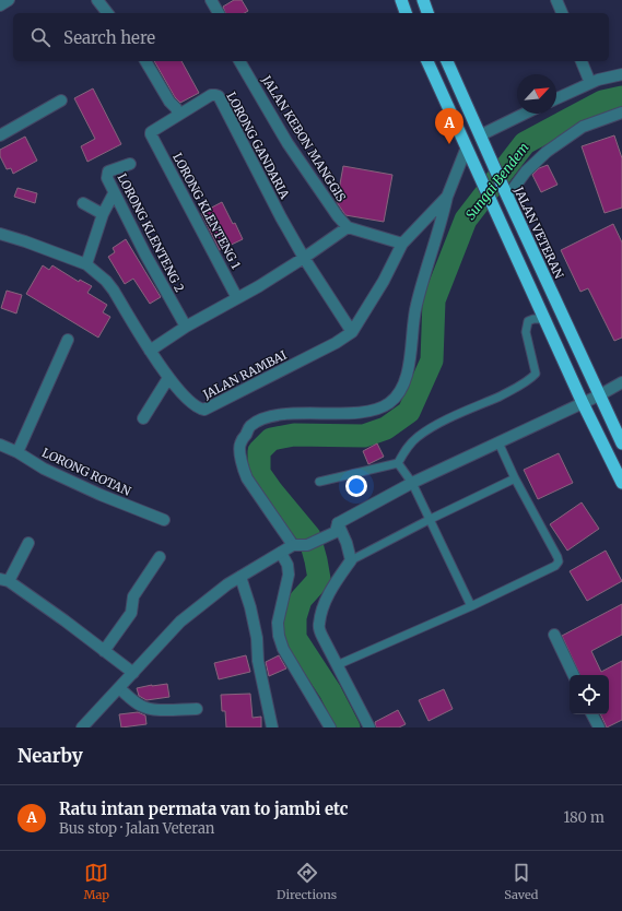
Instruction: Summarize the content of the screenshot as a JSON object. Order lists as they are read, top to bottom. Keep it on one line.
{"streets":{"highway":["JALAN VETERAN"],"street":["JALAN KEBON MANGGIS","LORONG GANDARIA","LORONG KLENTENG 1","LORONG KLENTENG 2","JALAN RAMBAI","LORONG ROTAN"]},"crossings":[["LORONG GANDARIA","LORONG KLENTENG 1"]],"water":["Sungai Bendem"],"north":"top right","page":{"search":"Search here","pins":"A","heading":"Nearby","list":[{"mark":"A","name":"Ratu intan permata van to jambi etc","note":"Bus stop · Jalan Veteran","value":"180 m"}],"nav":["Map","Directions","Saved"]}}
